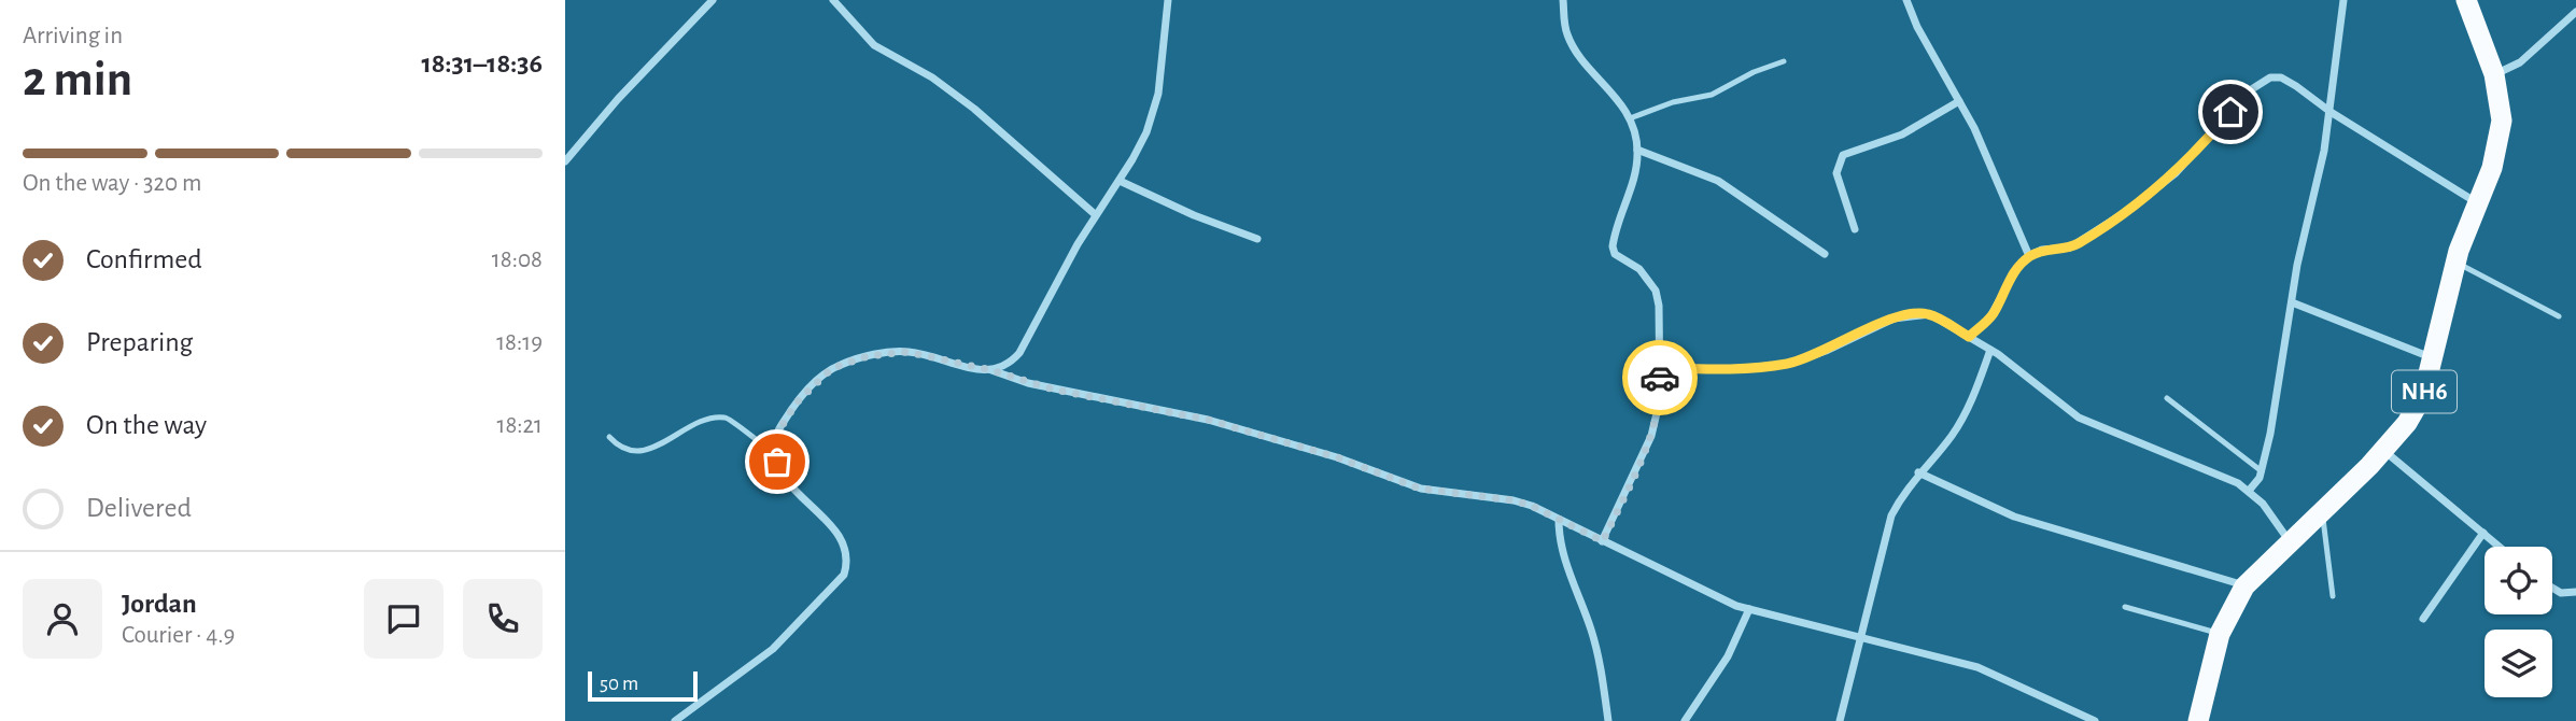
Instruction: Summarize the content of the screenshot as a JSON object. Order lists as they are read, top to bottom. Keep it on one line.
{"streets":{"highway":["NH6"]},"scale_bar":"50 m","page":{"heading":["2 min","Arriving in","18:31–18:36"],"panel":["Jordan","Courier · 4.9"],"bar":"On the way · 320 m","list":[["Confirmed","18:08"],["Preparing","18:19"],["On the way","18:21"],"Delivered"],"scale":"50 m"}}
